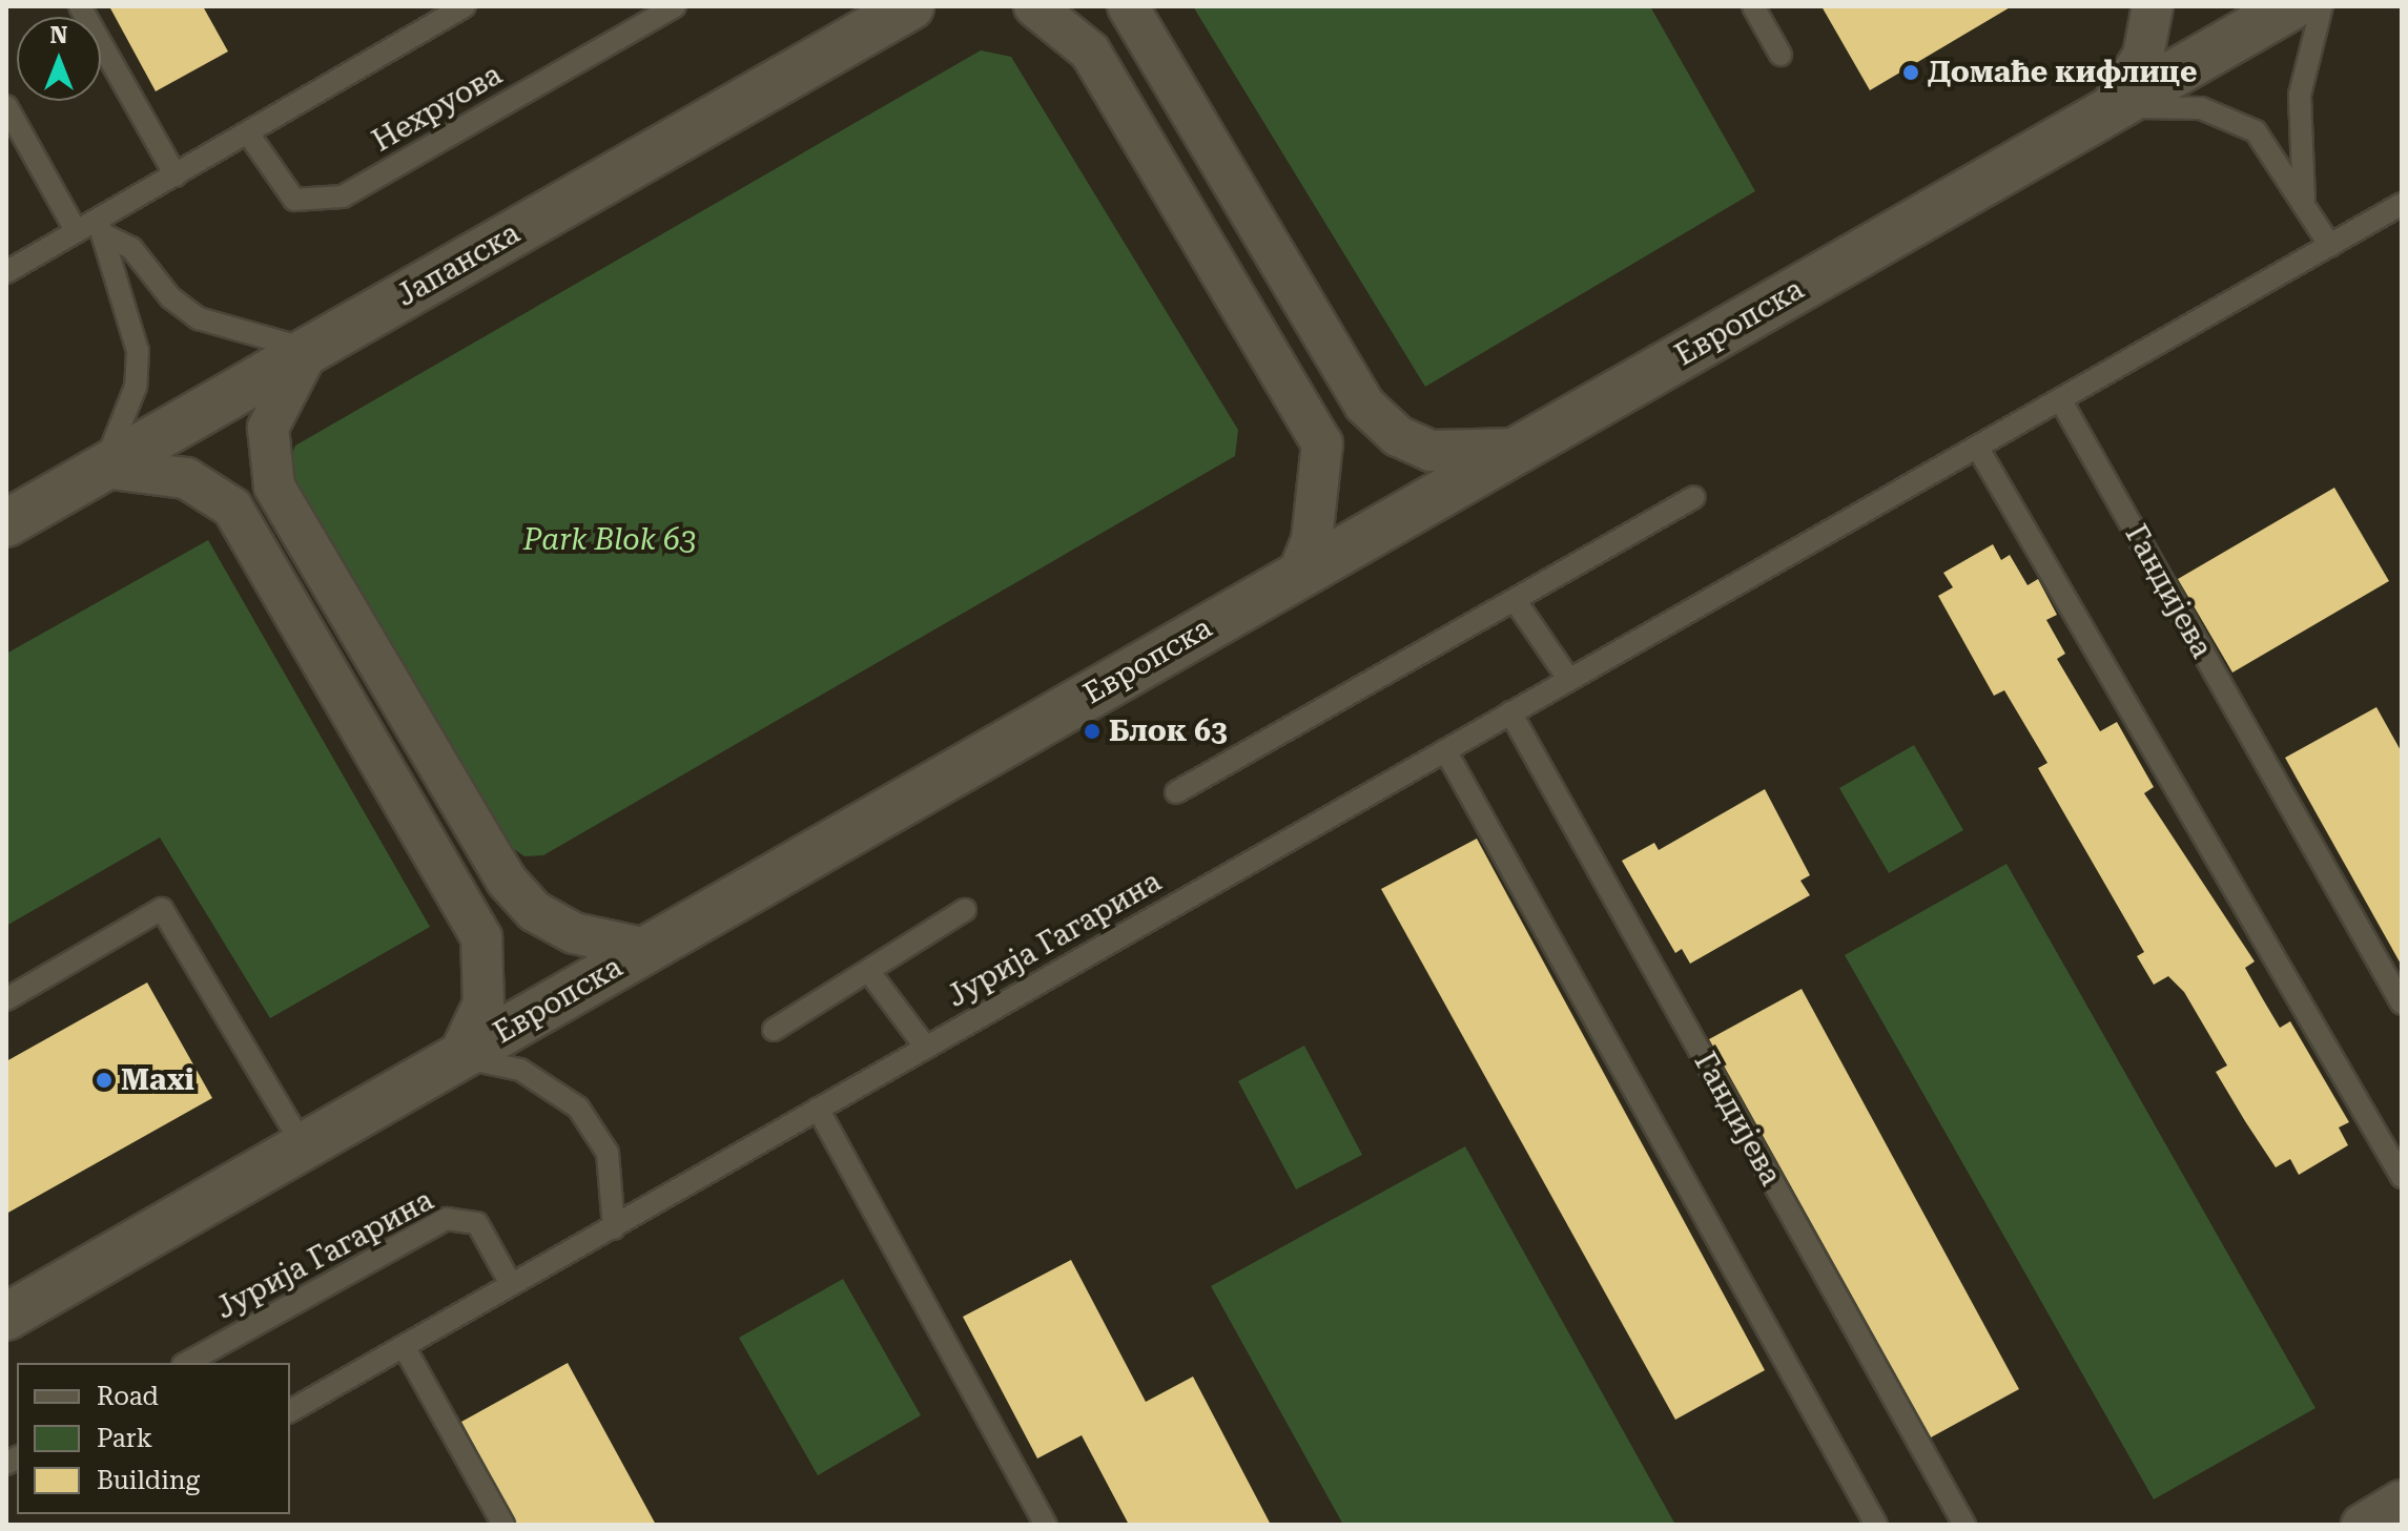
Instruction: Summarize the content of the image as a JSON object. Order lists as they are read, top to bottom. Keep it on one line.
{"streets":{"street":["Јапанска","Европска"],"lane":["Нехруова","Гандијева","Јурија Гагарина"]},"parks":["Park Blok 63"],"places":["Домаће кифлице","Блок 63","Maxi"],"legend":["Road","Park","Building"],"north":"top"}
